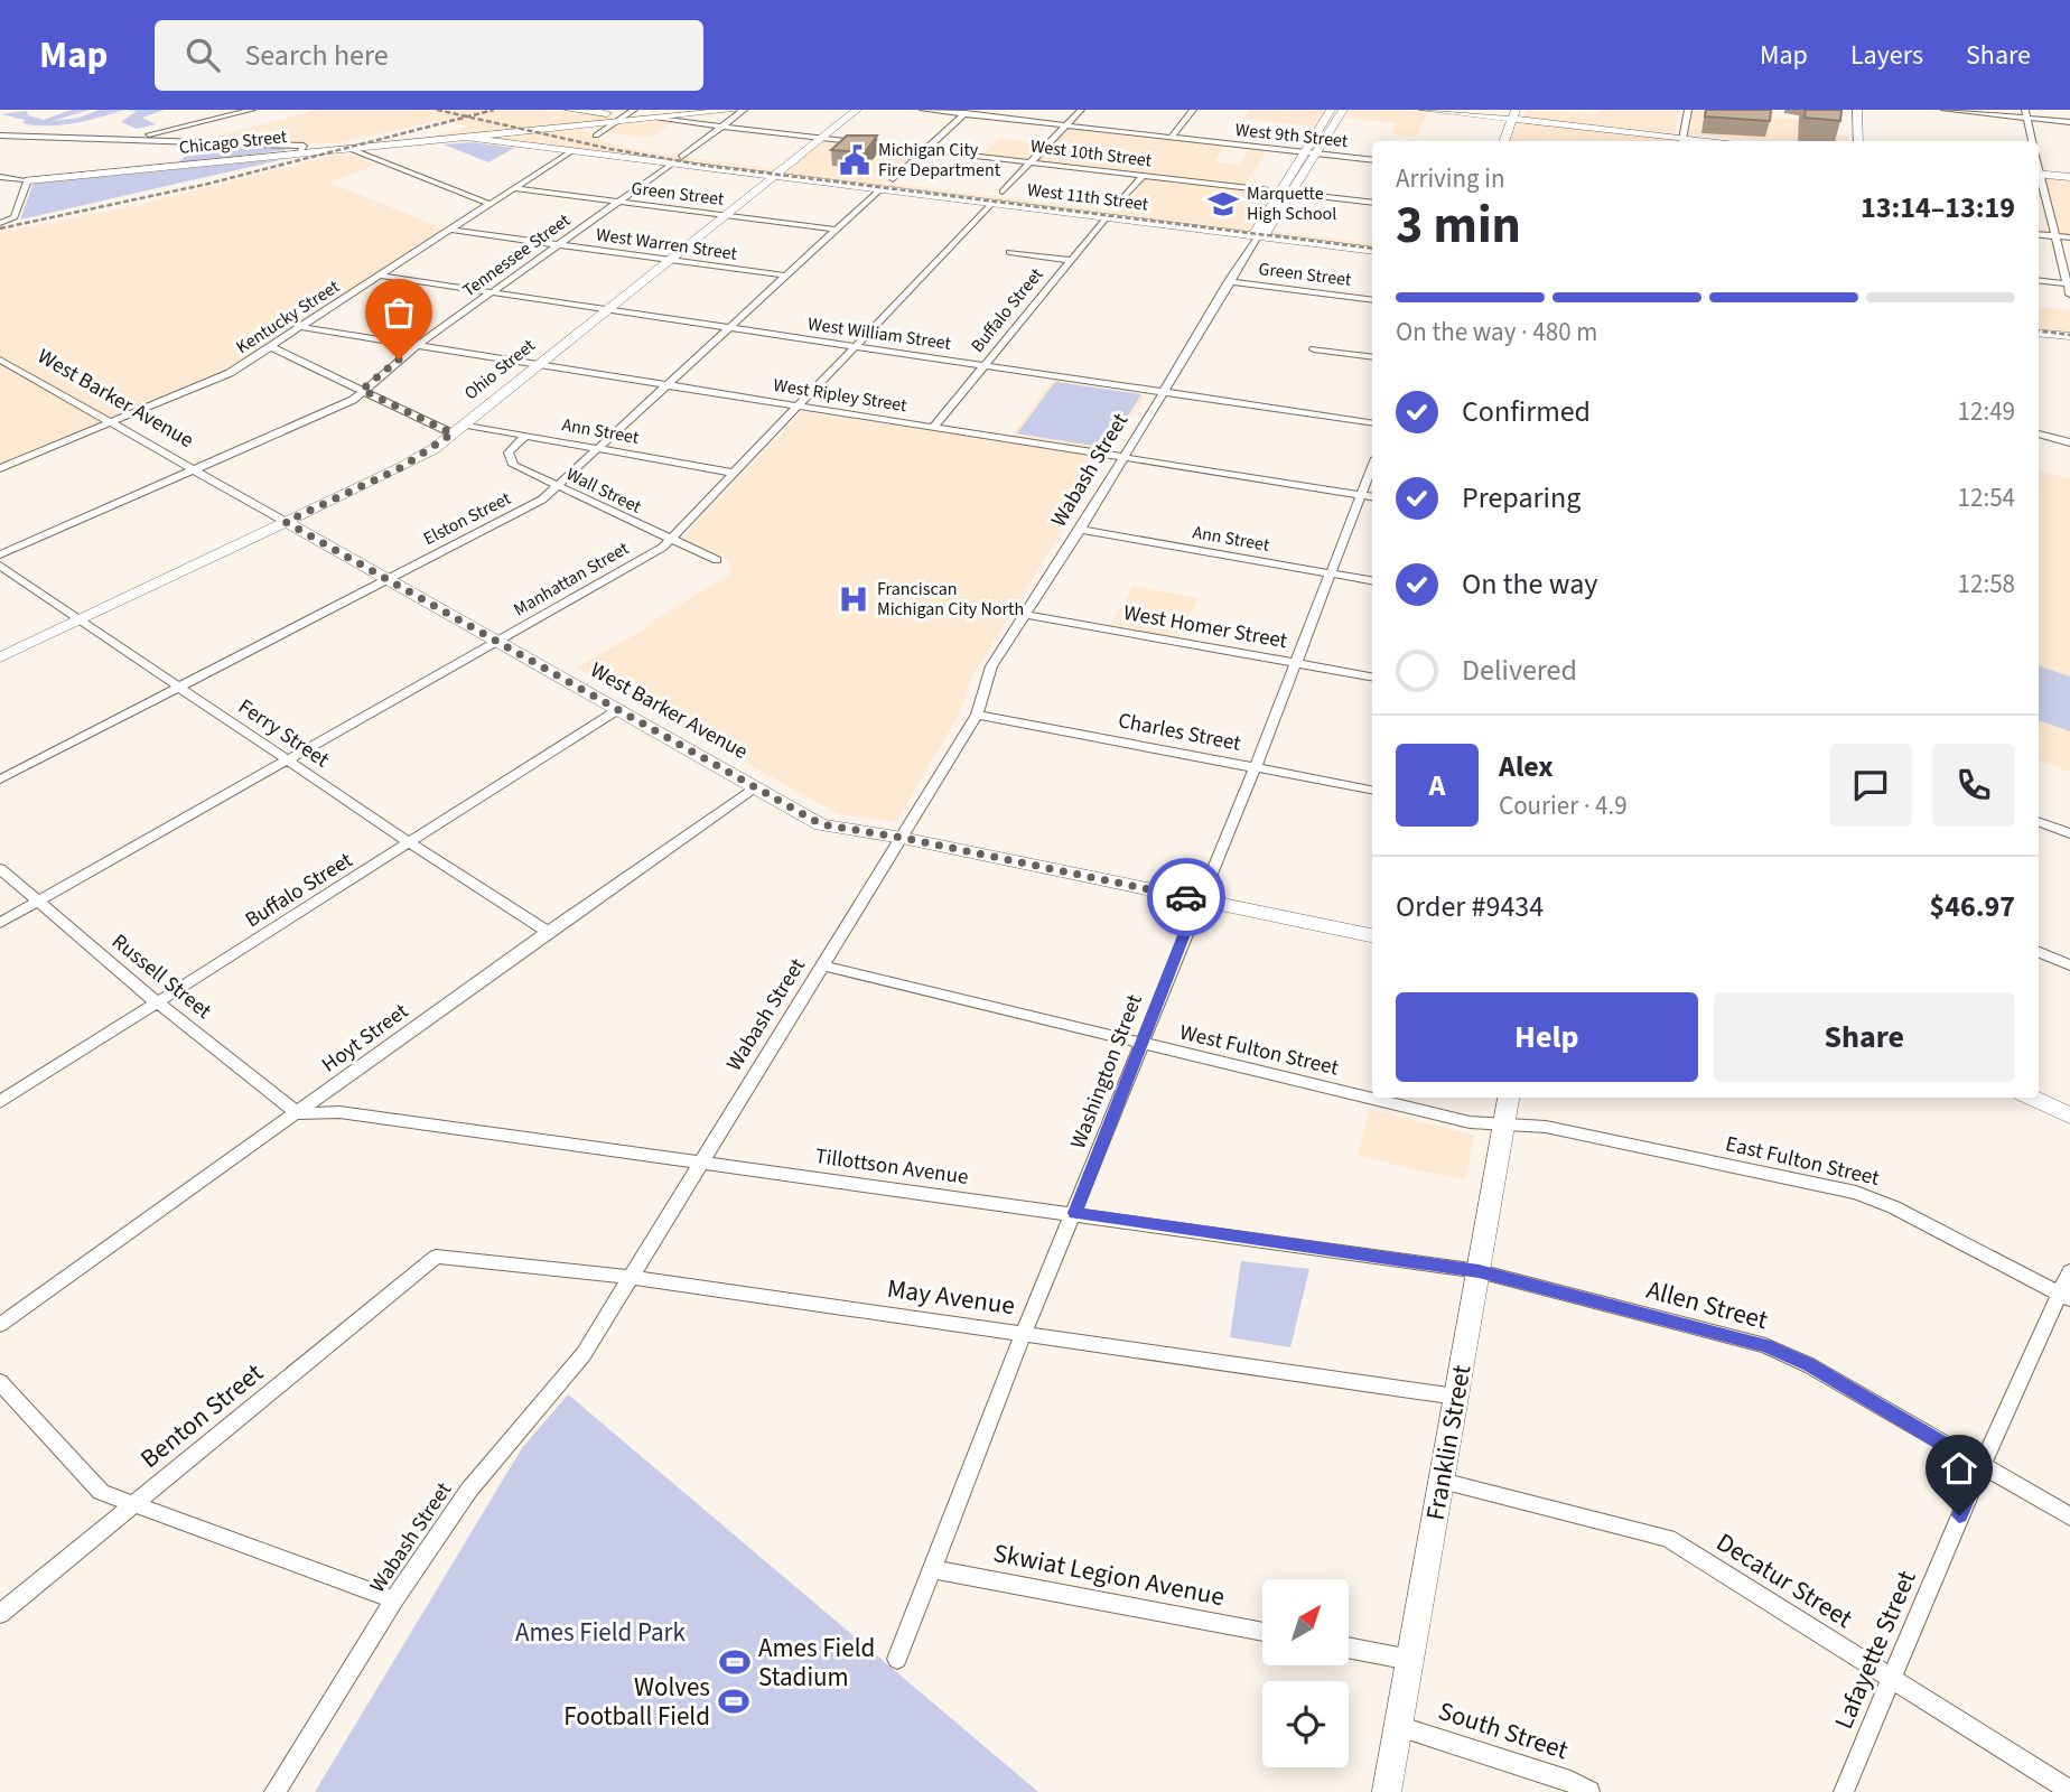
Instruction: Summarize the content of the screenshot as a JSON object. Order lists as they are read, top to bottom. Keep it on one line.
{"streets":{"street":["West 9th Street","Chicago Street","West 10th Street","Green Street","West 11th Street","West Warren Street","Tennessee Street","Buffalo Street","Kentucky Street","West William Street","Ohio Street","West Ripley Street","West Barker Avenue","Ann Street","Wabash Street","Wall Street","Elston Street","Manhattan Street","West Homer Street","Charles Street","Ferry Street","Russell Street","Hoyt Street","West Fulton Street","Washington Street","East Fulton Street","Tillottson Avenue","May Avenue","Allen Street","Benton Street","Franklin Street","Skwiat Legion Avenue","Decatur Street","Lafayette Street","South Street"]},"crossings":[["West 9th Street","Wabash Street"],["Chicago Street","West 10th Street"],["Chicago Street","West 11th Street"],["Chicago Street","Tennessee Street"],["West 10th Street","Tennessee Street"],["West 10th Street","Ohio Street"],["West 10th Street","Wabash Street"],["Green Street","Tennessee Street"],["Green Street","Kentucky Street"],["Green Street","Ohio Street"],["Green Street","Wabash Street"],["Green Street","Elston Street"],["West 11th Street","Tennessee Street"],["West 11th Street","Buffalo Street"],["West 11th Street","Kentucky Street"],["West 11th Street","Ohio Street"],["West 11th Street","Wabash Street"],["West 11th Street","Elston Street"],["West 11th Street","Manhattan Street"],["West Warren Street","Tennessee Street"],["West Warren Street","Kentucky Street"],["West Warren Street","Ohio Street"],["West Warren Street","Elston Street"],["Tennessee Street","West William Street"],["Tennessee Street","West Ripley Street"],["Tennessee Street","West Barker Avenue"],["Buffalo Street","West William Street"],["Buffalo Street","West Ripley Street"],["Buffalo Street","West Barker Avenue"],["Buffalo Street","Ferry Street"],["Buffalo Street","Russell Street"],["Kentucky Street","West William Street"],["Kentucky Street","West Ripley Street"],["Kentucky Street","West Barker Avenue"],["West William Street","Ohio Street"],["West William Street","Wabash Street"],["West William Street","Elston Street"],["West William Street","Manhattan Street"],["Ohio Street","West Ripley Street"],["Ohio Street","West Barker Avenue"],["Ohio Street","Ann Street"],["Ohio Street","Ferry Street"],["West Ripley Street","Wabash Street"],["West Ripley Street","Elston Street"],["West Ripley Street","Manhattan Street"],["West Ripley Street","Washington Street"],["West Barker Avenue","Wabash Street"],["West Barker Avenue","Elston Street"],["West Barker Avenue","Manhattan Street"],["West Barker Avenue","Hoyt Street"],["West Barker Avenue","Washington Street"],["Ann Street","Wabash Street"],["Ann Street","Wall Street"],["Ann Street","Elston Street"],["Ann Street","Manhattan Street"],["Ann Street","Washington Street"],["Wabash Street","West Homer Street"],["Wabash Street","Charles Street"],["Wabash Street","West Fulton Street"],["Wabash Street","Tillottson Avenue"],["Wabash Street","May Avenue"],["Wall Street","Elston Street"],["Wall Street","Manhattan Street"],["Elston Street","Ferry Street"],["Manhattan Street","Ferry Street"],["Manhattan Street","Russell Street"],["West Homer Street","Washington Street"],["Charles Street","Washington Street"],["Ferry Street","Hoyt Street"],["Russell Street","Hoyt Street"],["Russell Street","Tillottson Avenue"],["Hoyt Street","Tillottson Avenue"],["West Fulton Street","Washington Street"],["West Fulton Street","East Fulton Street"],["West Fulton Street","Franklin Street"],["Washington Street","Tillottson Avenue"],["Washington Street","May Avenue"],["Washington Street","Skwiat Legion Avenue"],["East Fulton Street","Franklin Street"],["East Fulton Street","Lafayette Street"],["Tillottson Avenue","Allen Street"],["Tillottson Avenue","Franklin Street"],["May Avenue","Benton Street"],["May Avenue","Franklin Street"],["Allen Street","Franklin Street"],["Allen Street","Lafayette Street"],["Franklin Street","Decatur Street"],["Franklin Street","South Street"],["Decatur Street","Lafayette Street"]],"parks":["Ames Field Park"],"places":{"public building":["Michigan City Fire Department"],"school or university":["Marquette High School"],"hospital":["Franciscan Michigan City North"],"sports":["Ames Field Stadium","Wolves Football Field"]},"north":"top right","page":{"header":"Map","search":"Search here","nav":["Map","Layers","Share"],"heading":["3 min","Arriving in","13:14–13:19"],"panel":["Alex","Courier · 4.9","Order #9434","$46.97"],"bar":"On the way · 480 m","list":[["Confirmed","12:49"],["Preparing","12:54"],["On the way","12:58"],"Delivered"],"round":"A","buttons":["Help","Share"]}}
